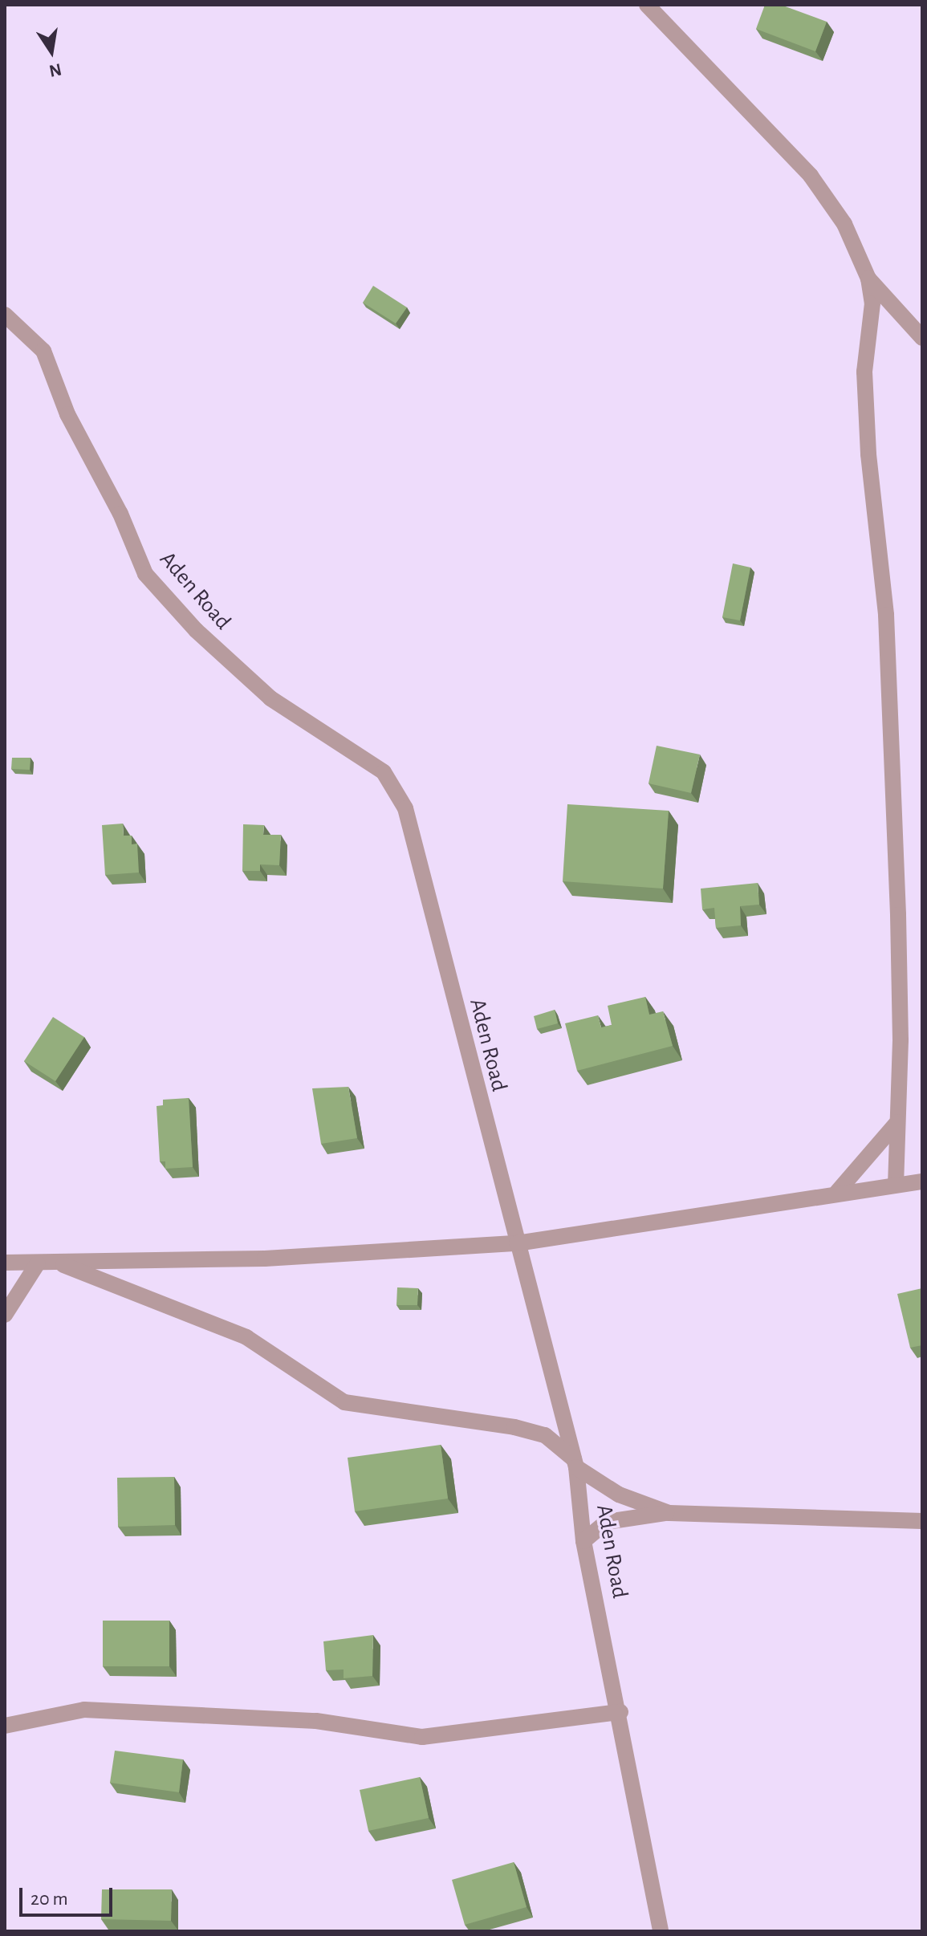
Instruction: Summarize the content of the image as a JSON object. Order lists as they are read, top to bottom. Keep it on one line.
{"streets":{"street":["Aden Road"]},"scale_bar":"20 m","north":"bottom"}
